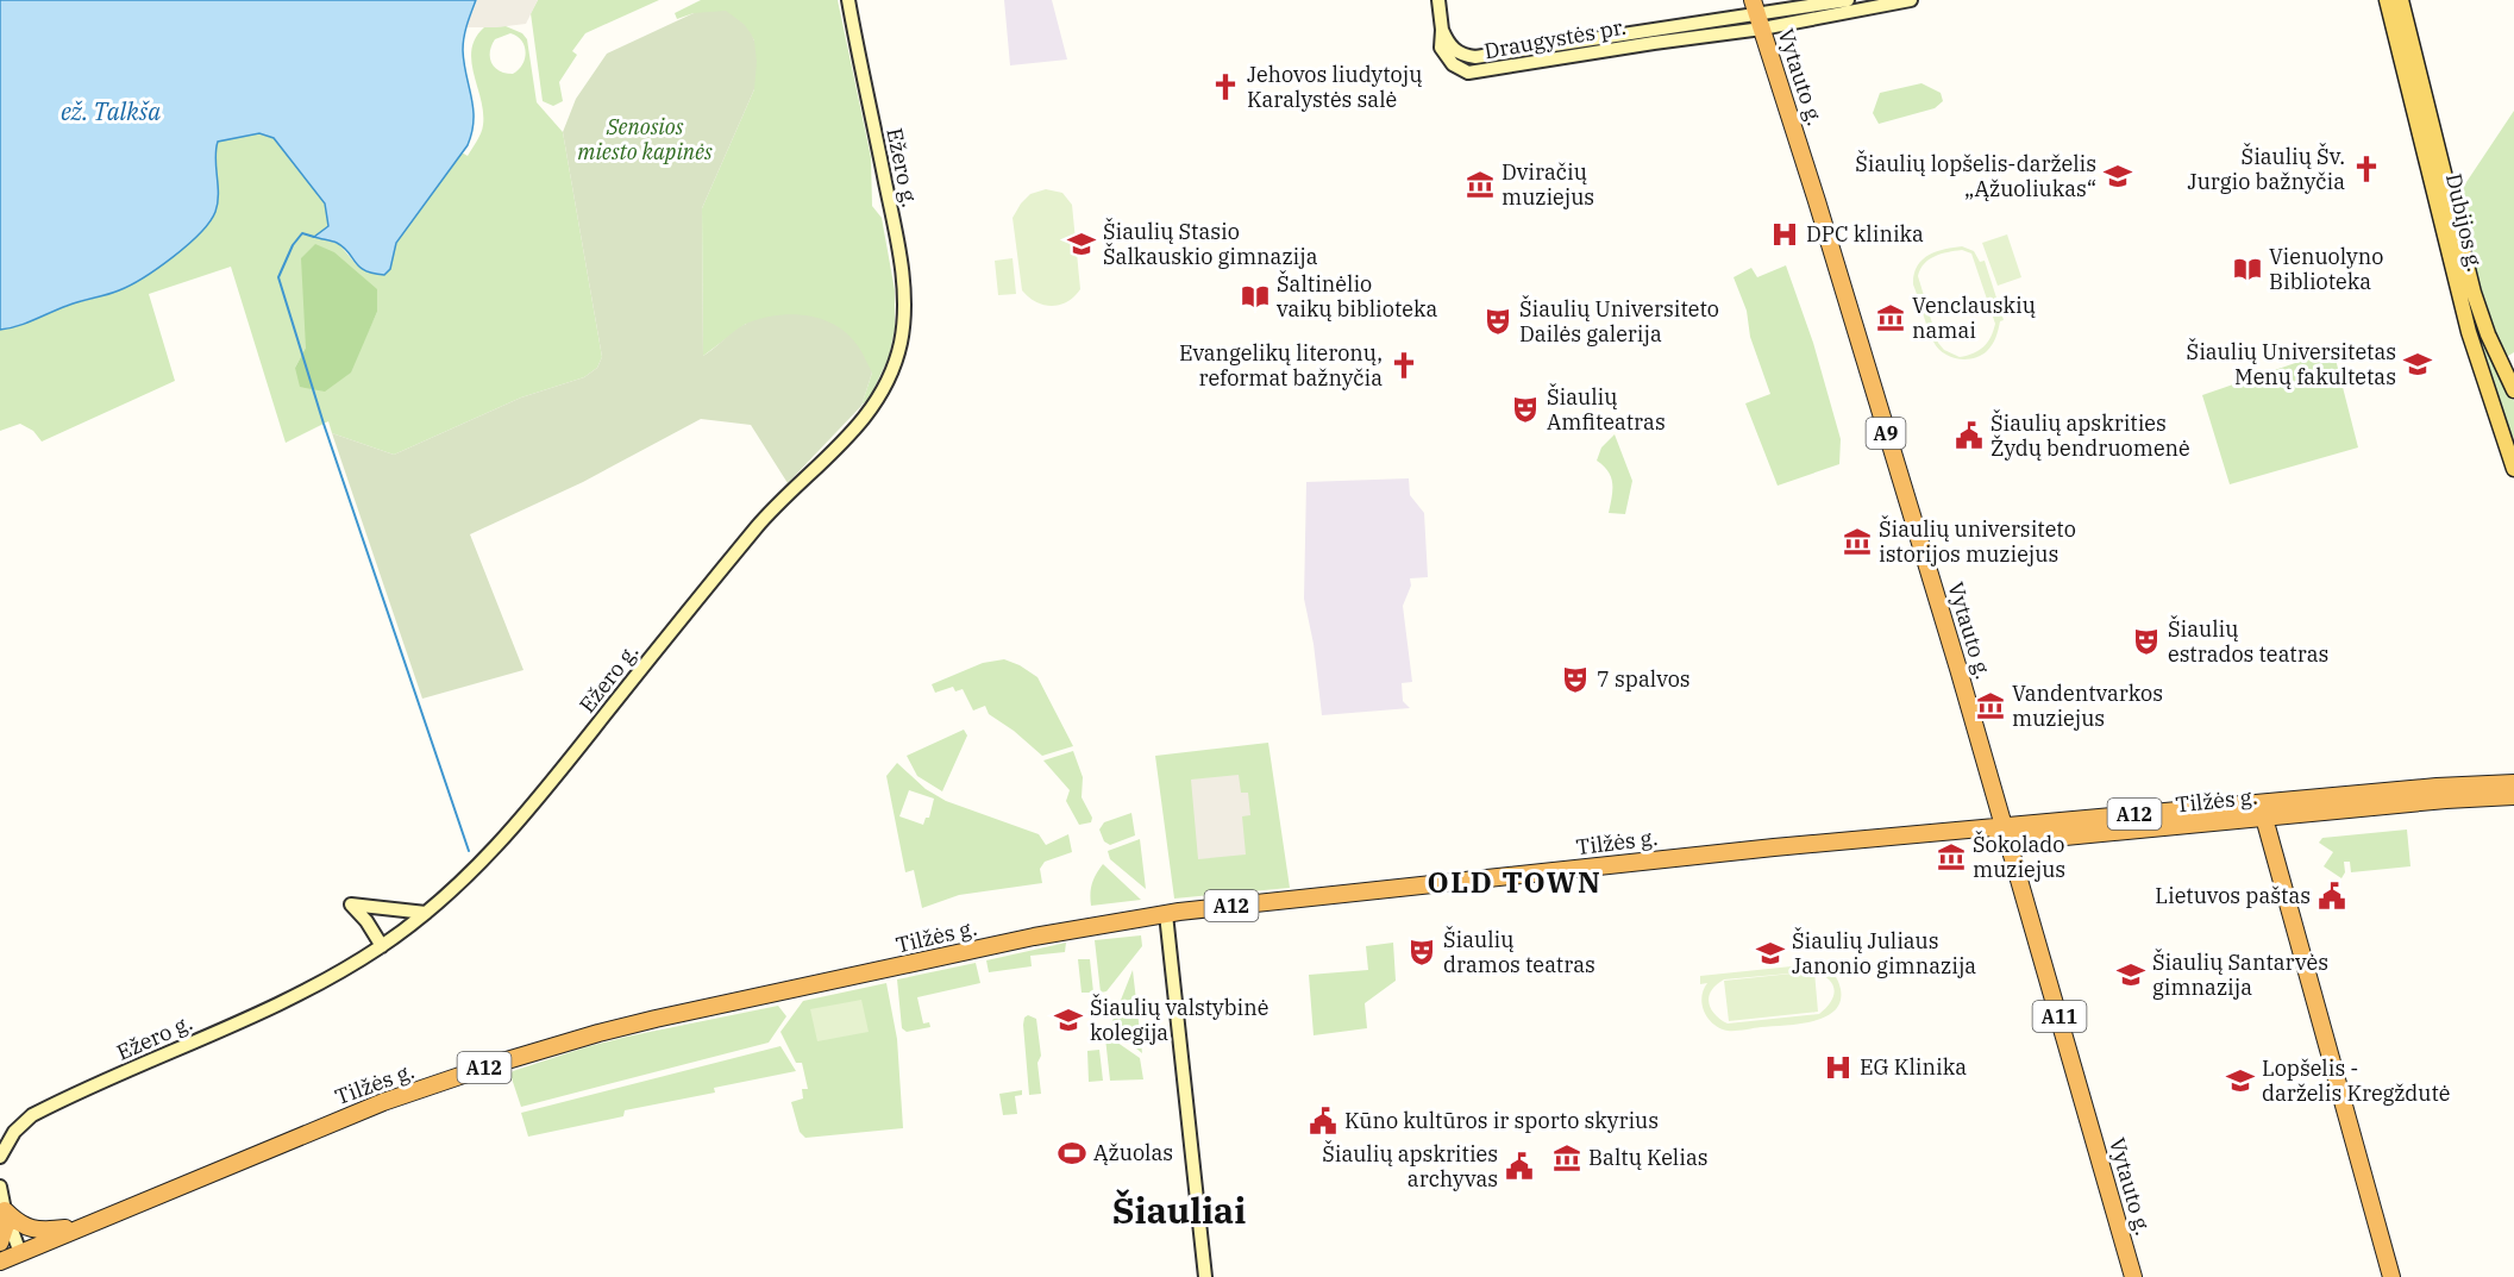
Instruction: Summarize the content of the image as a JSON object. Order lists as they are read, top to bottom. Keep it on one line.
{"streets":{"highway":["Vytauto g.","A9","Tilžės g.","A12","A11"],"main road":["Draugystės pr.","Ežero g.","Dubijos g."]},"crossings":[["Draugystės pr.","Vytauto g."],["Vytauto g.","Tilžės g."]],"districts":["OLD TOWN","Šiauliai"],"water":["ež. Talkša"],"parks":["Senosios miesto kapinės"],"places":{"church":["Jehovos liudytojų Karalystės salė","Šiaulių Šv. Jurgio bažnyčia","Evangelikų literonų, reformat bažnyčia"],"school or university":["Šiaulių lopšelis-darželis „Ąžuoliukas“","Šiaulių Stasio Šalkauskio gimnazija","Šiaulių Universitetas Menų fakultetas","Šiaulių Juliaus Janonio gimnazija","Šiaulių Santarvės gimnazija","Šiaulių valstybinė kolegija","Lopšelis - darželis Kregždutė"],"museum":["Dviračių muziejus","Venclauskių namai","Šiaulių universiteto istorijos muziejus","Vandentvarkos muziejus","Šokolado muziejus","Baltų Kelias"],"hospital":["DPC klinika","EG Klinika"],"library":["Vienuolyno Biblioteka","Šaltinėlio vaikų biblioteka"],"theatre":["Šiaulių Universiteto Dailės galerija","Šiaulių Amfiteatras","Šiaulių estrados teatras","7 spalvos","Šiaulių dramos teatras"],"public building":["Šiaulių apskrities Žydų bendruomenė","Lietuvos paštas","Kūno kultūros ir sporto skyrius","Šiaulių apskrities archyvas"],"sports":["Ąžuolas"]}}
